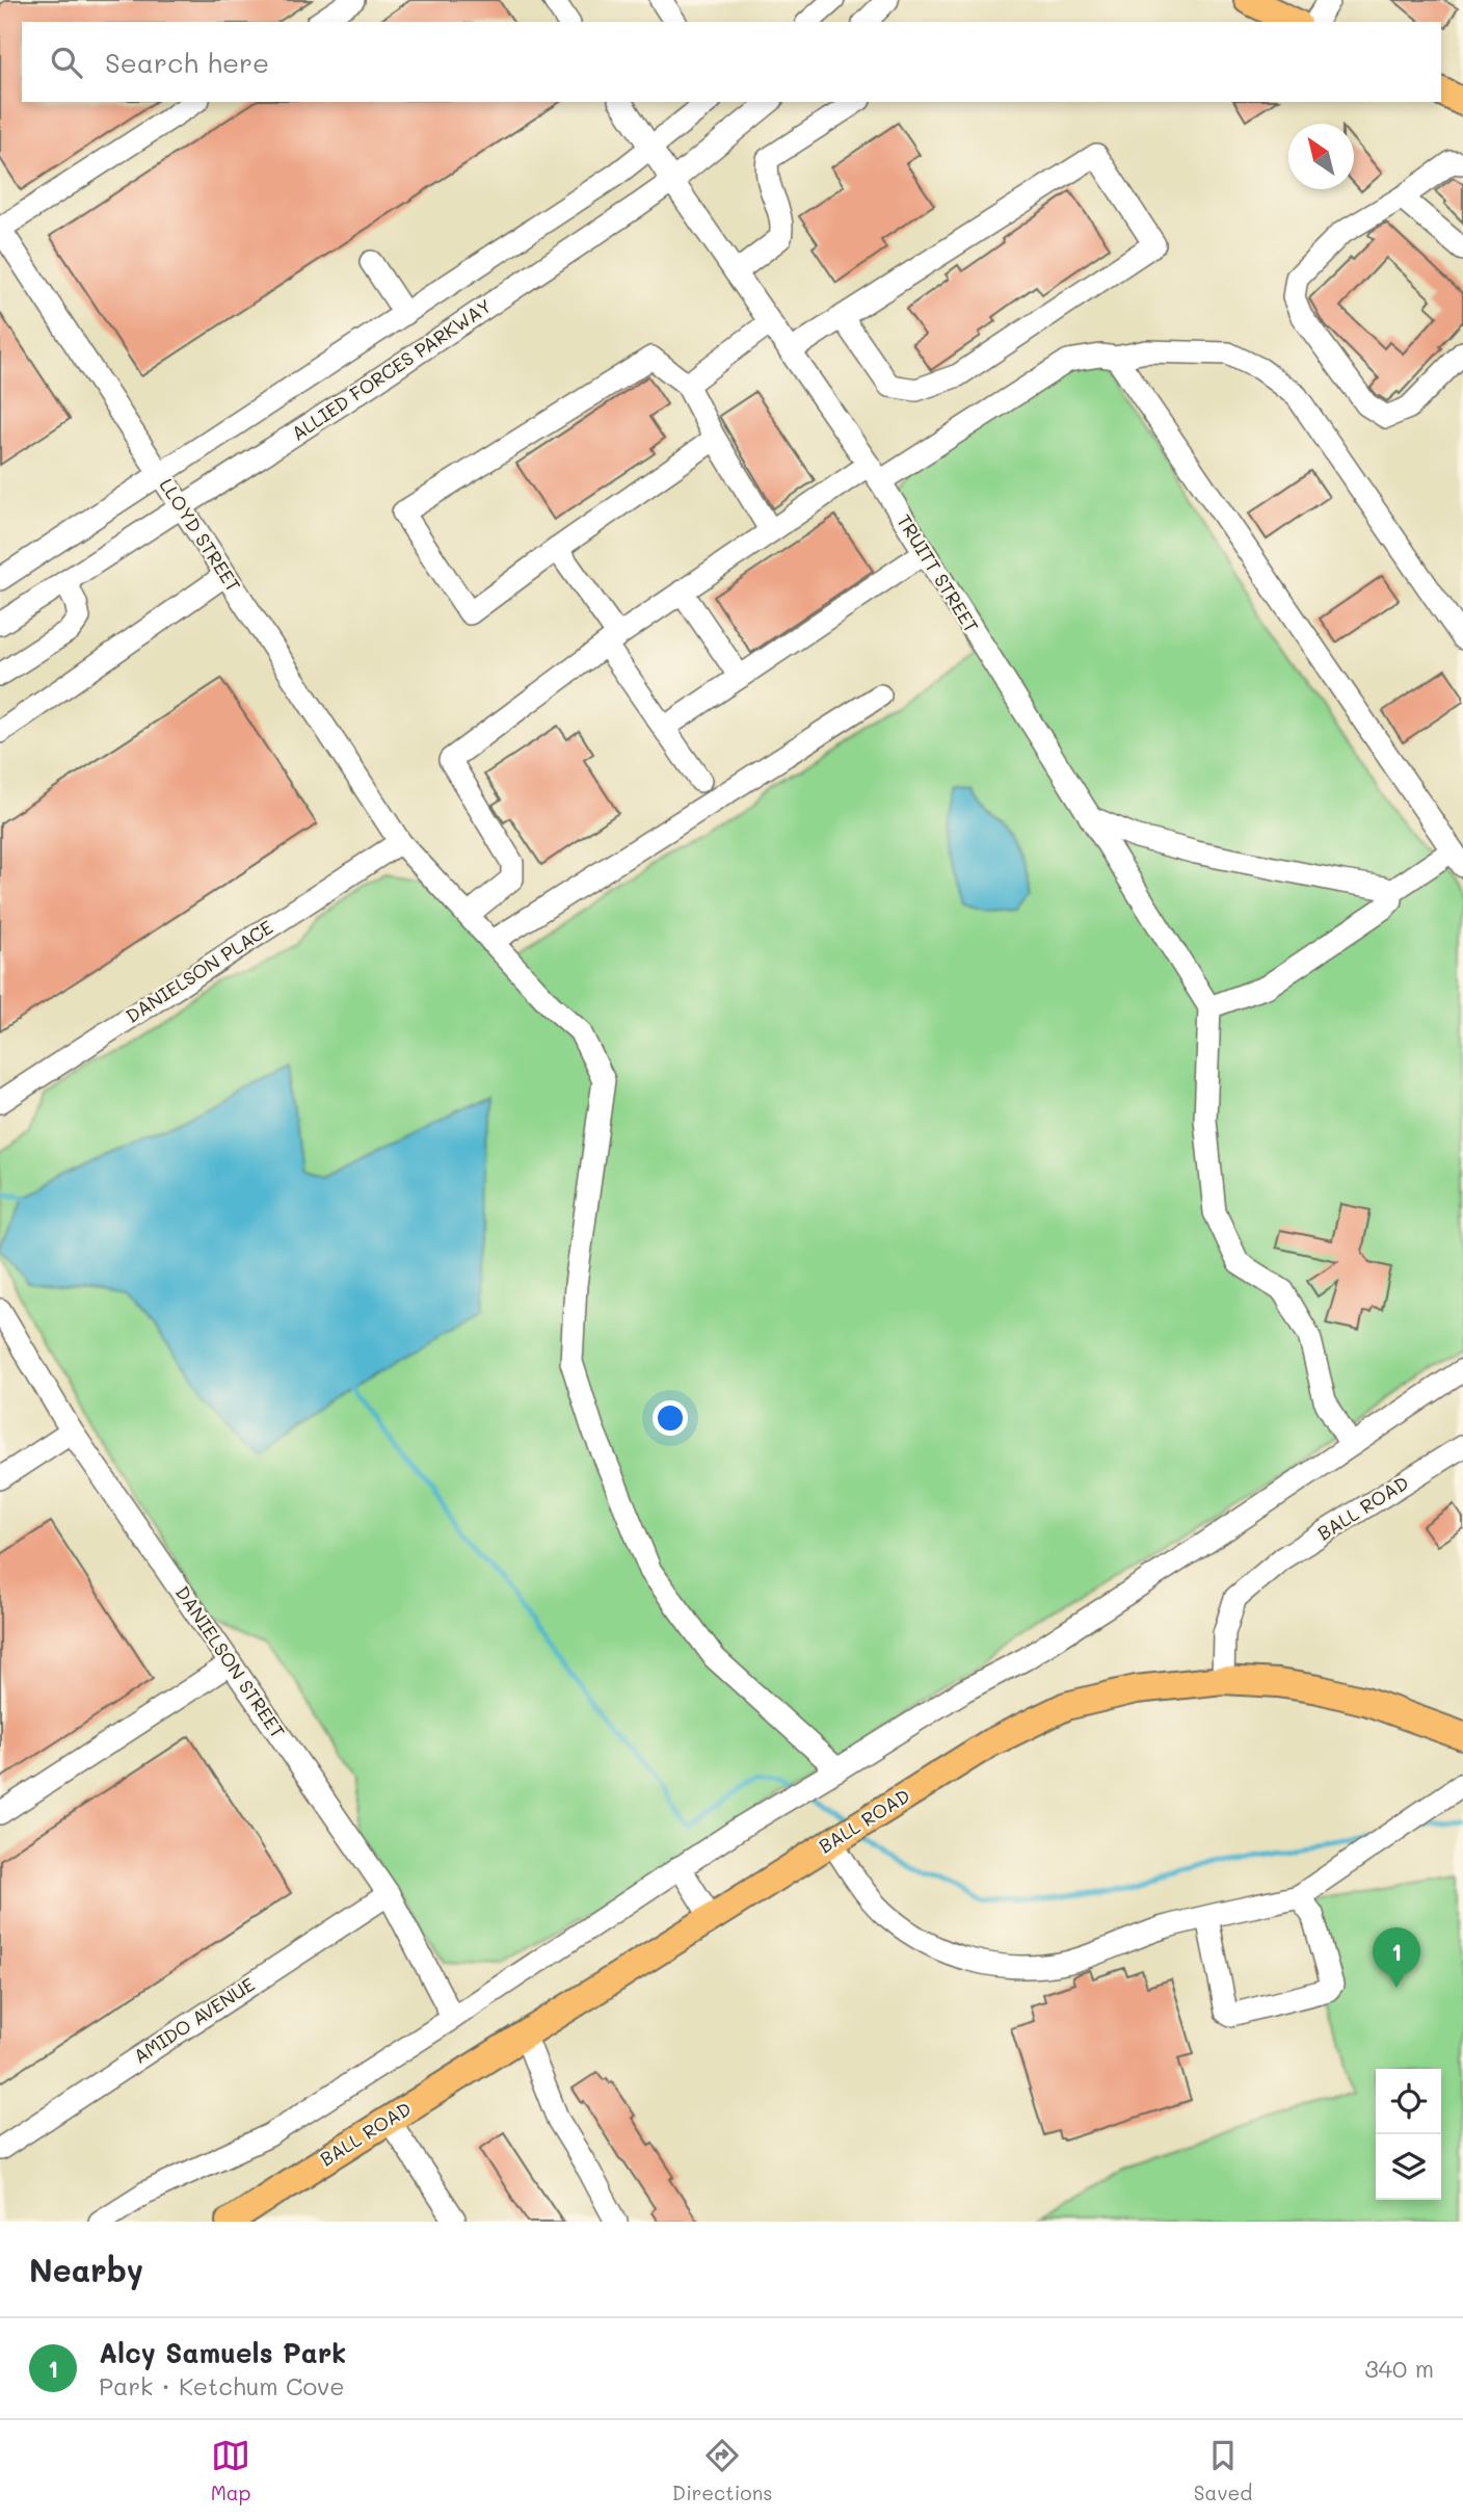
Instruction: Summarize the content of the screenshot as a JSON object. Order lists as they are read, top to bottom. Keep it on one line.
{"streets":{"main road":["BALL ROAD"],"street":["ALLIED FORCES PARKWAY","LLOYD STREET","TRUITT STREET","DANIELSON PLACE","DANIELSON STREET","AMIDO AVENUE"]},"crossings":[["ALLIED FORCES PARKWAY","LLOYD STREET"],["ALLIED FORCES PARKWAY","TRUITT STREET"],["LLOYD STREET","DANIELSON PLACE"],["DANIELSON STREET","AMIDO AVENUE"]],"north":"top left","page":{"search":"Search here","pins":"1","heading":"Nearby","list":[{"mark":"1","name":"Alcy Samuels Park","note":"Park · Ketchum Cove","value":"340 m"}],"nav":["Map","Directions","Saved"]}}
